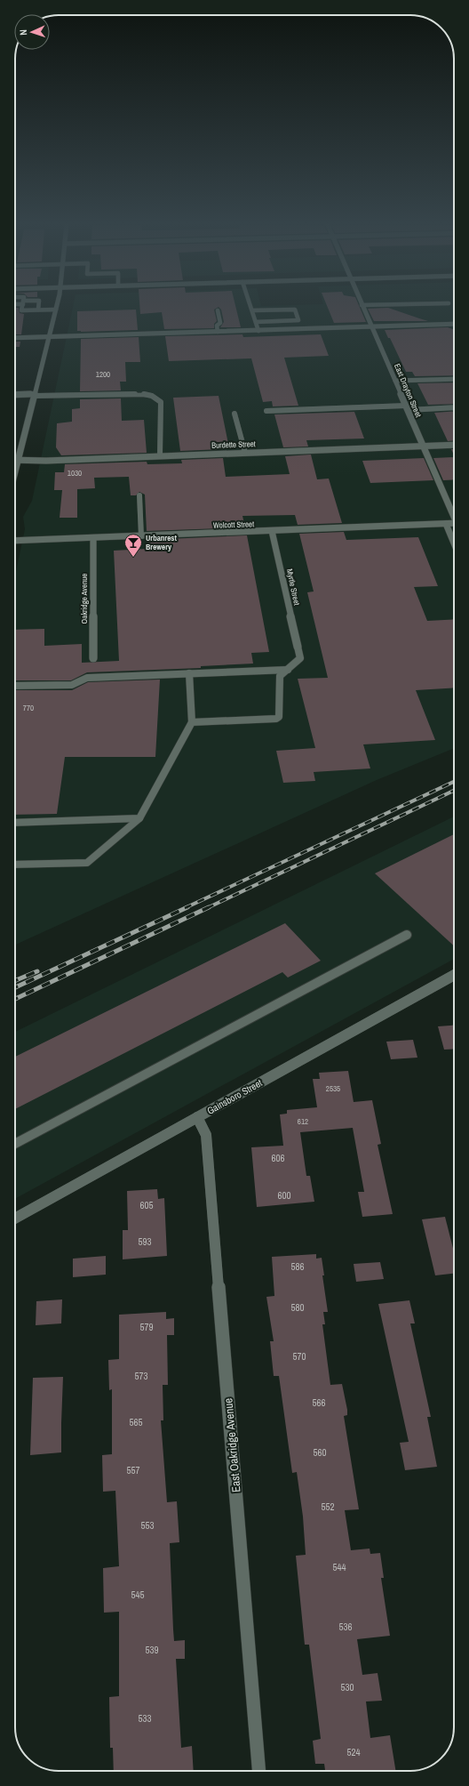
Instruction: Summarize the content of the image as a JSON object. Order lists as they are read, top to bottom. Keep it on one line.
{"streets":{"street":["East Drayton Street","Burdette Street","Wolcott Street","Myrtle Street","Oakridge Avenue","Gainsboro Street","East Oakridge Avenue"]},"crossings":[["East Drayton Street","Burdette Street"],["Wolcott Street","Myrtle Street"],["Wolcott Street","Oakridge Avenue"],["Gainsboro Street","East Oakridge Avenue"]],"places":{"bar":["Urbanrest Brewery"]},"house_numbers":["1200","1030","770","2535","612","606","600","605","593","586","580","579","570","573","566","565","560","557","552","553","544","545","536","539","530","533","524"],"north":"left"}
